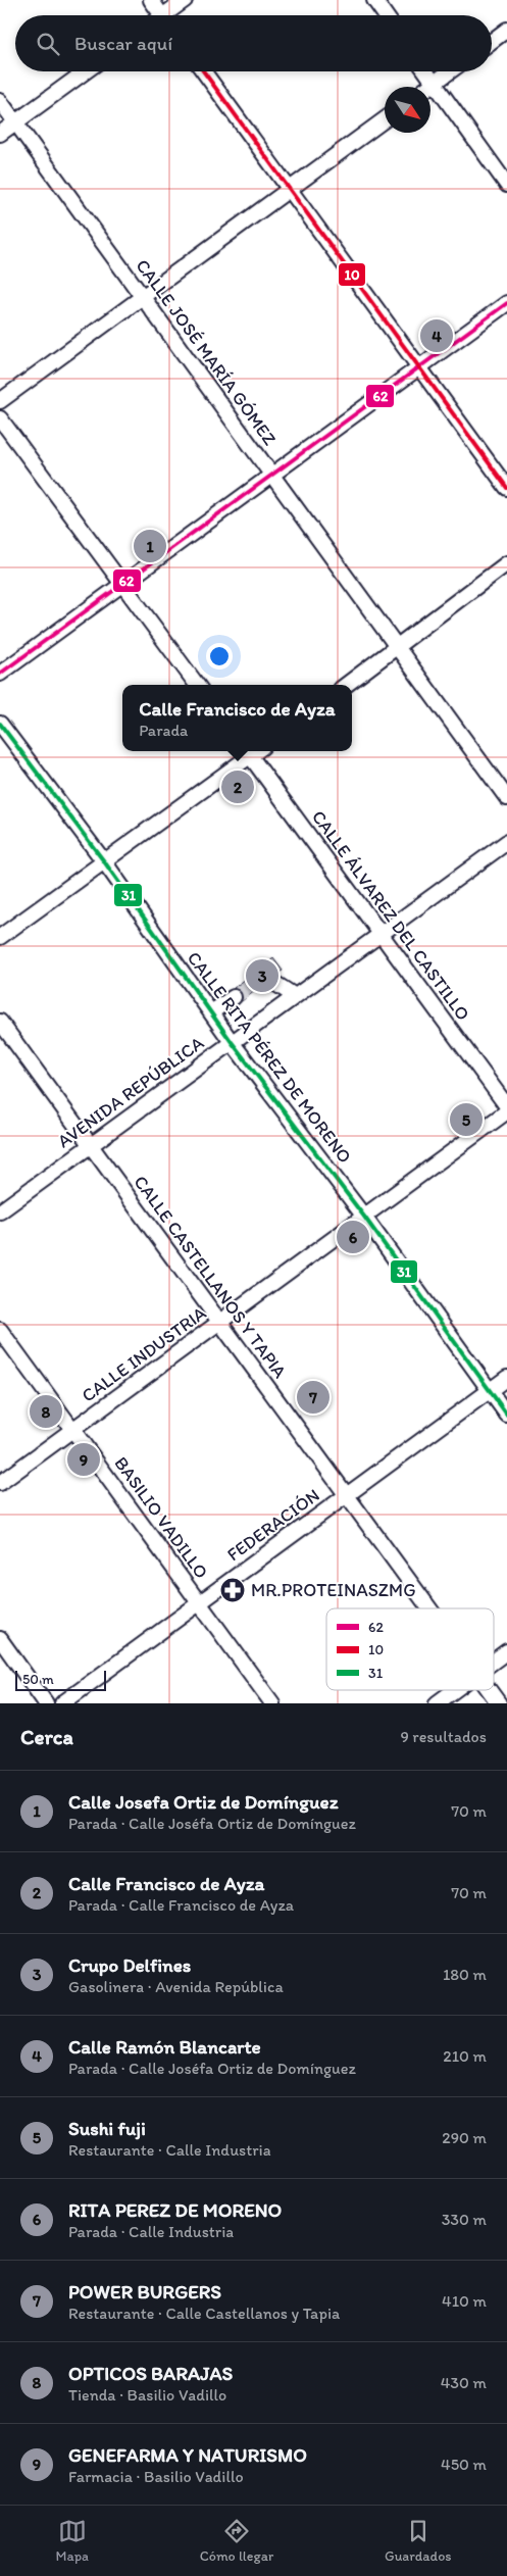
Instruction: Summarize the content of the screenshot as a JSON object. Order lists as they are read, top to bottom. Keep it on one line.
{"streets":{"street":["CALLE JOSÉ MARÍA GÓMEZ","CALLE ÁLVAREZ DEL CASTILLO","CALLE RITA PÉREZ DE MORENO","AVENIDA REPÚBLICA","CALLE CASTELLANOS Y TAPIA","CALLE INDUSTRIA","BASILIO VADILLO","FEDERACIÓN"]},"crossings":[["CALLE ÁLVAREZ DEL CASTILLO","AVENIDA REPÚBLICA"],["CALLE RITA PÉREZ DE MORENO","AVENIDA REPÚBLICA"],["CALLE RITA PÉREZ DE MORENO","CALLE INDUSTRIA"],["CALLE RITA PÉREZ DE MORENO","FEDERACIÓN"],["AVENIDA REPÚBLICA","CALLE CASTELLANOS Y TAPIA"],["CALLE CASTELLANOS Y TAPIA","CALLE INDUSTRIA"],["CALLE CASTELLANOS Y TAPIA","FEDERACIÓN"],["CALLE INDUSTRIA","BASILIO VADILLO"],["BASILIO VADILLO","FEDERACIÓN"]],"places":{"pharmacy":["MR.PROTEINASZMG"]},"lines":["transit line 10","transit line 62","transit line 31"],"legend":["62","10","31"],"scale_bar":"50 m","north":"bottom right","page":{"search":"Buscar aquí","pins":["4","1","2","3","5","6","7","8","9"],"popup":["Calle Francisco de Ayza","Parada"],"scale":"50 m","heading":["Cerca","9 resultados"],"list":[{"mark":"1","name":"Calle Josefa Ortiz de Domínguez","note":"Parada · Calle Joséfa Ortiz de Domínguez","value":"70 m"},{"mark":"2","name":"Calle Francisco de Ayza","note":"Parada · Calle Francisco de Ayza","value":"70 m"},{"mark":"3","name":"Crupo Delfines","note":"Gasolinera · Avenida República","value":"180 m"},{"mark":"4","name":"Calle Ramón Blancarte","note":"Parada · Calle Joséfa Ortiz de Domínguez","value":"210 m"},{"mark":"5","name":"Sushi fuji","note":"Restaurante · Calle Industria","value":"290 m"},{"mark":"6","name":"RITA PEREZ DE MORENO","note":"Parada · Calle Industria","value":"330 m"},{"mark":"7","name":"POWER BURGERS","note":"Restaurante · Calle Castellanos y Tapia","value":"410 m"},{"mark":"8","name":"OPTICOS BARAJAS","note":"Tienda · Basilio Vadillo","value":"430 m"},{"mark":"9","name":"GENEFARMA Y NATURISMO","note":"Farmacia · Basilio Vadillo","value":"450 m"}],"nav":["Mapa","Cómo llegar","Guardados"]}}
